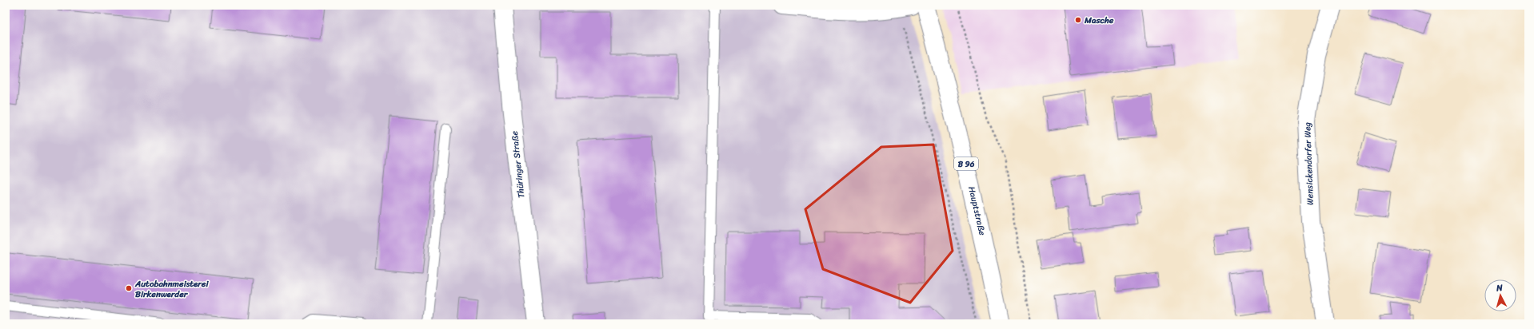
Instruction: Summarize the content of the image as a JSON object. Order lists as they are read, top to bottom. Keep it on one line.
{"streets":{"street":["B 96","Wensickendorfer Weg","Thüringer Straße","Hauptstraße"]},"places":["Masche","Autobahnmeisterei Birkenwerder"],"north":"top"}
